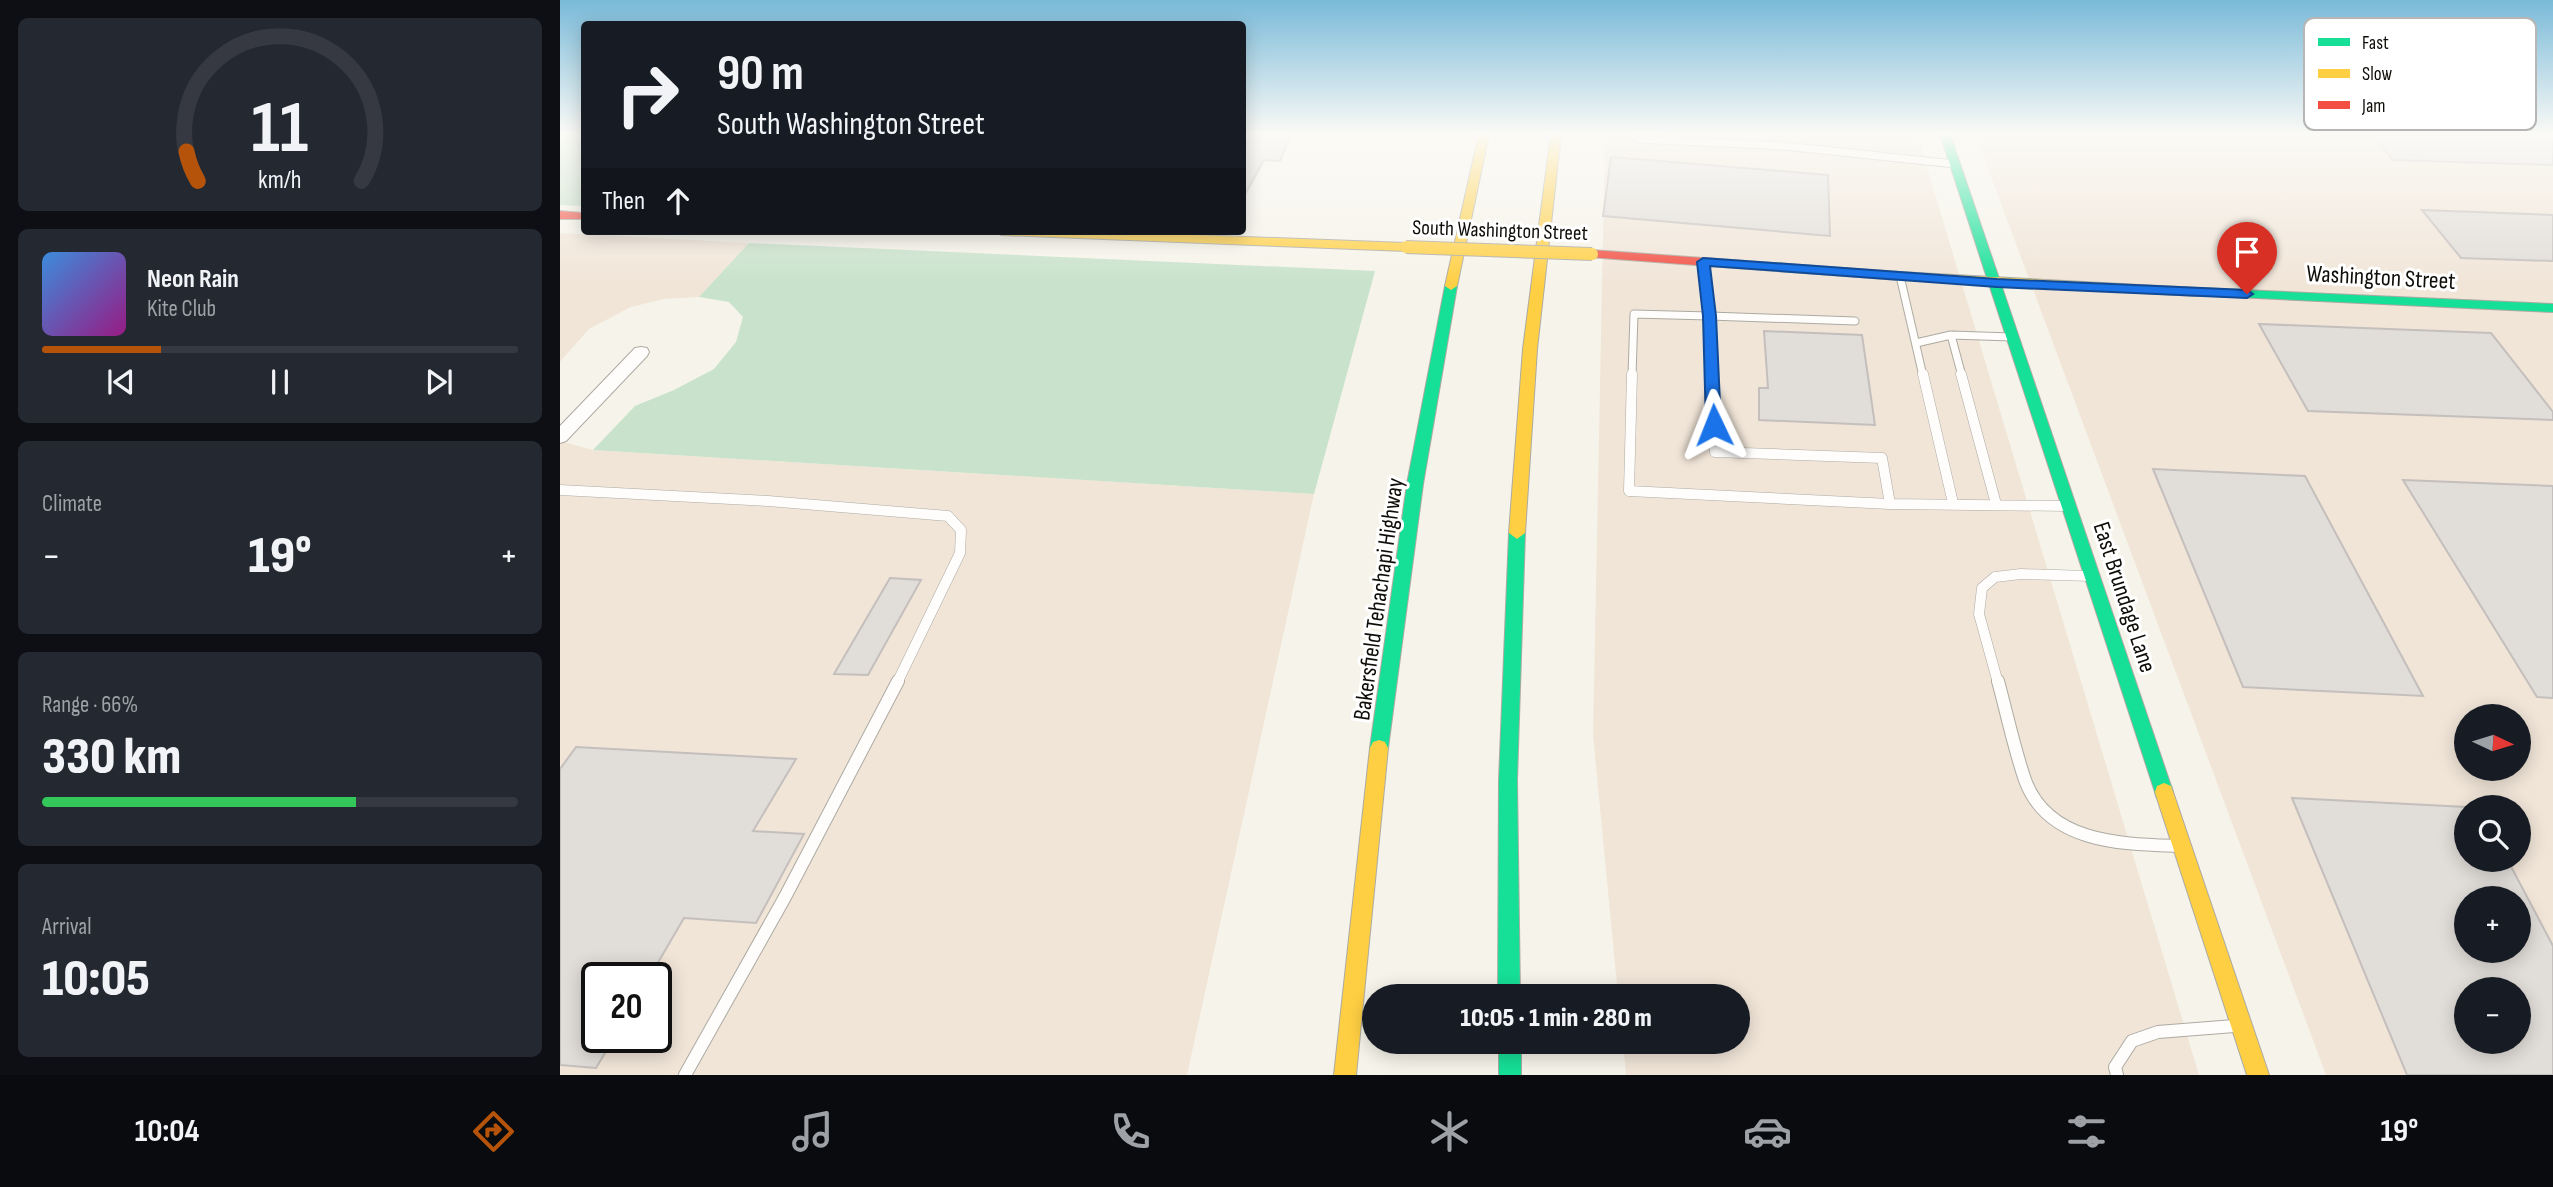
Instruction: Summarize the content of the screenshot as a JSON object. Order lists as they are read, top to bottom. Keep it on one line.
{"streets":{"main road":["South Washington Street","Washington Street","East Brundage Lane","Bakersfield Tehachapi Highway"]},"crossings":[["South Washington Street","Washington Street"],["South Washington Street","East Brundage Lane"],["Washington Street","East Brundage Lane"]],"legend":["Fast","Slow","Jam"],"north":"right","page":{"turn":["90 m","South Washington Street"],"then":"Then","song":["Neon Rain","Kite Club"],"tile":["Climate",["Range · 66%","330 km"],["Arrival","10:05"]],"heat":["−","19°","+"],"map_buttons":["+","−"],"limit":"20","trip":"10:05 · 1 min · 280 m","tabs":["10:04","19°"],"gauge":["11","km/h"]}}
